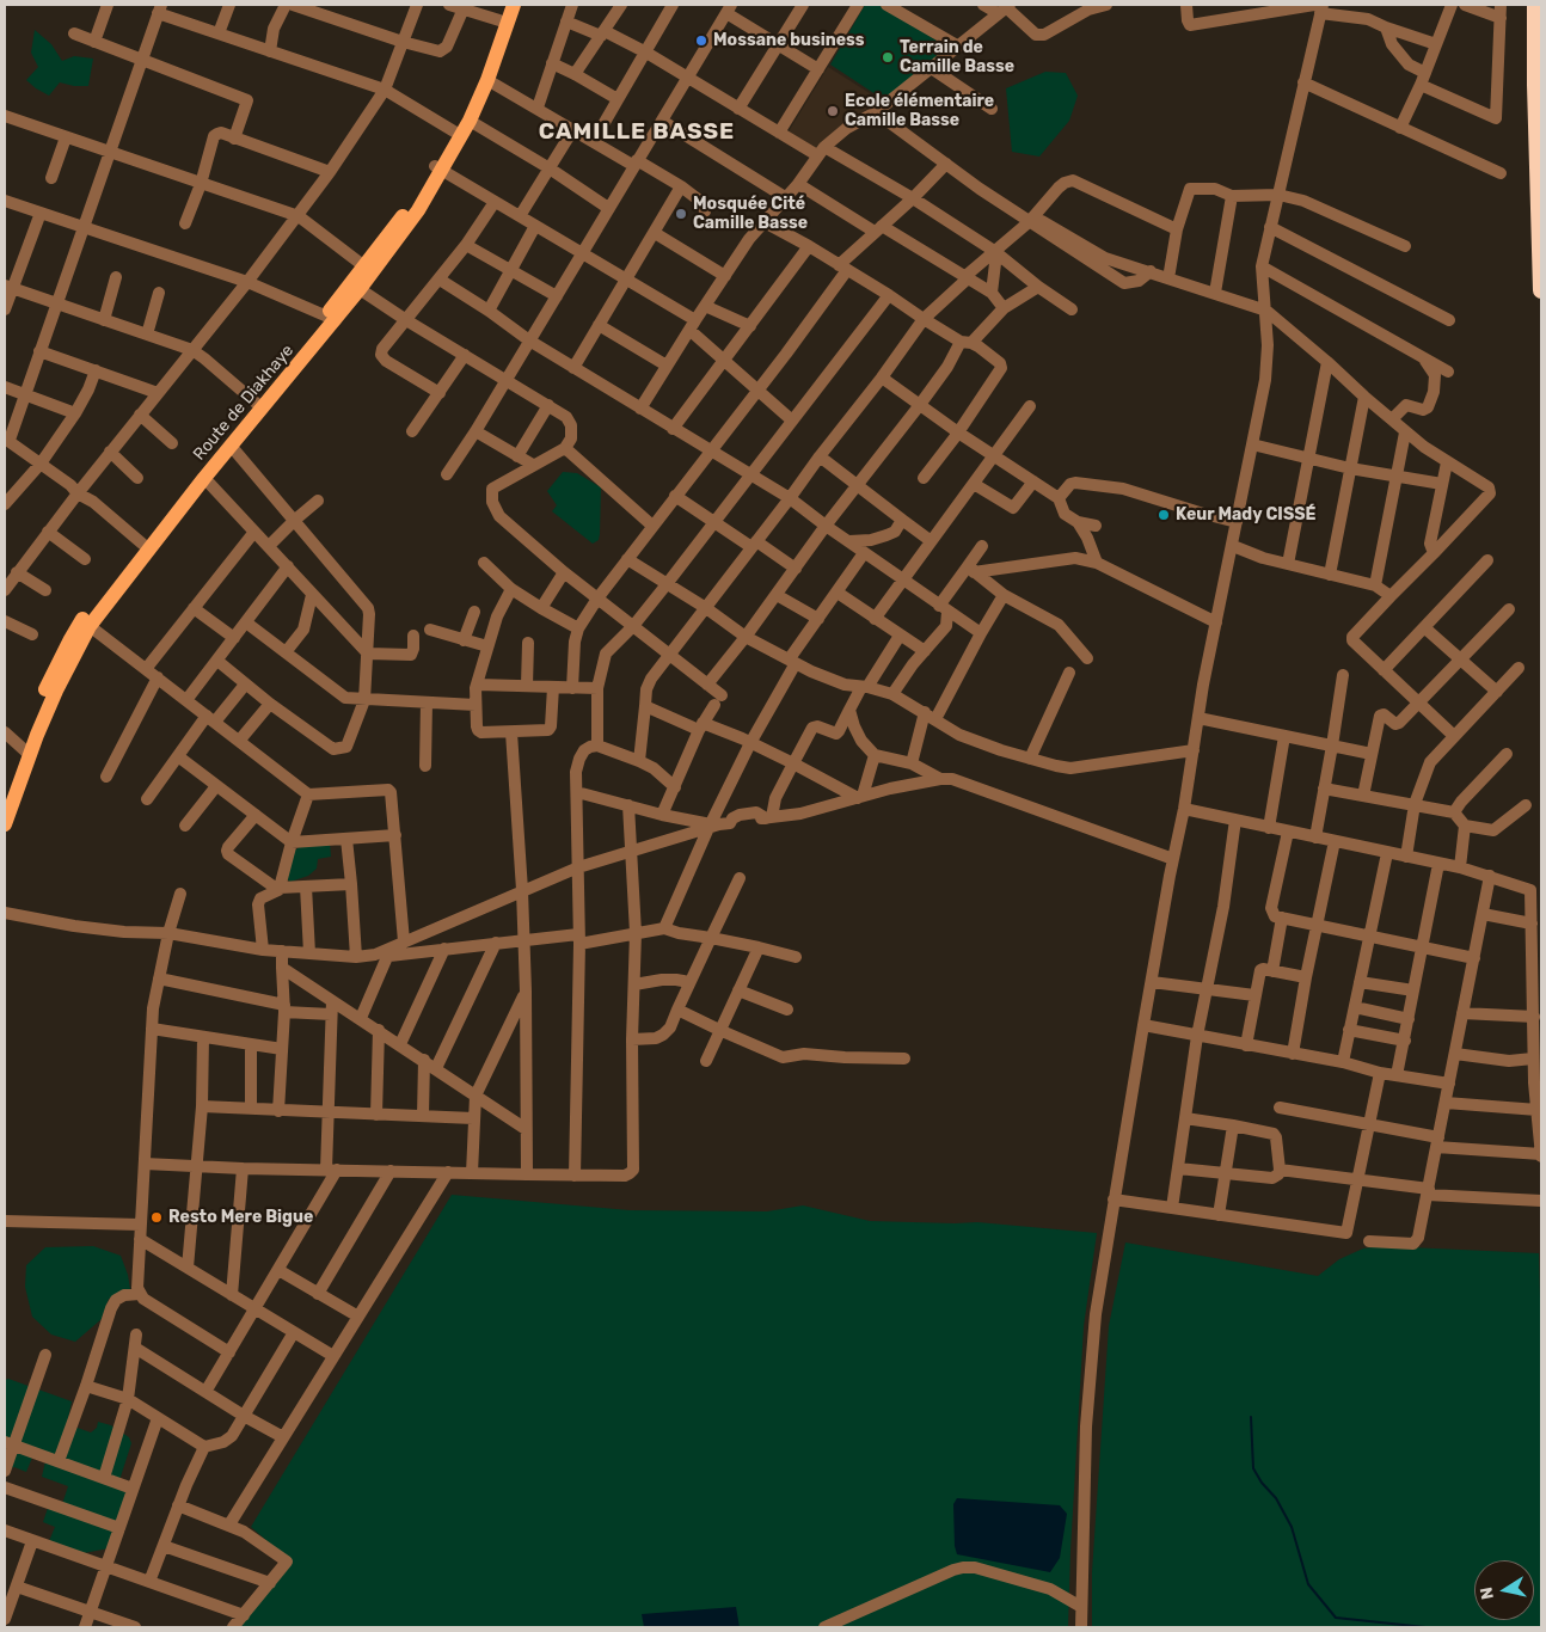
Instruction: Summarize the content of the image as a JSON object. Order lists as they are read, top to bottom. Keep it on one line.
{"streets":{"main road":["Route de Diakhaye"]},"districts":["CAMILLE BASSE"],"places":["Mossane business","Terrain de Camille Basse","Ecole élémentaire Camille Basse","Mosquée Cité Camille Basse","Keur Mady CISSÉ","Resto Mere Bigue"],"north":"left"}
